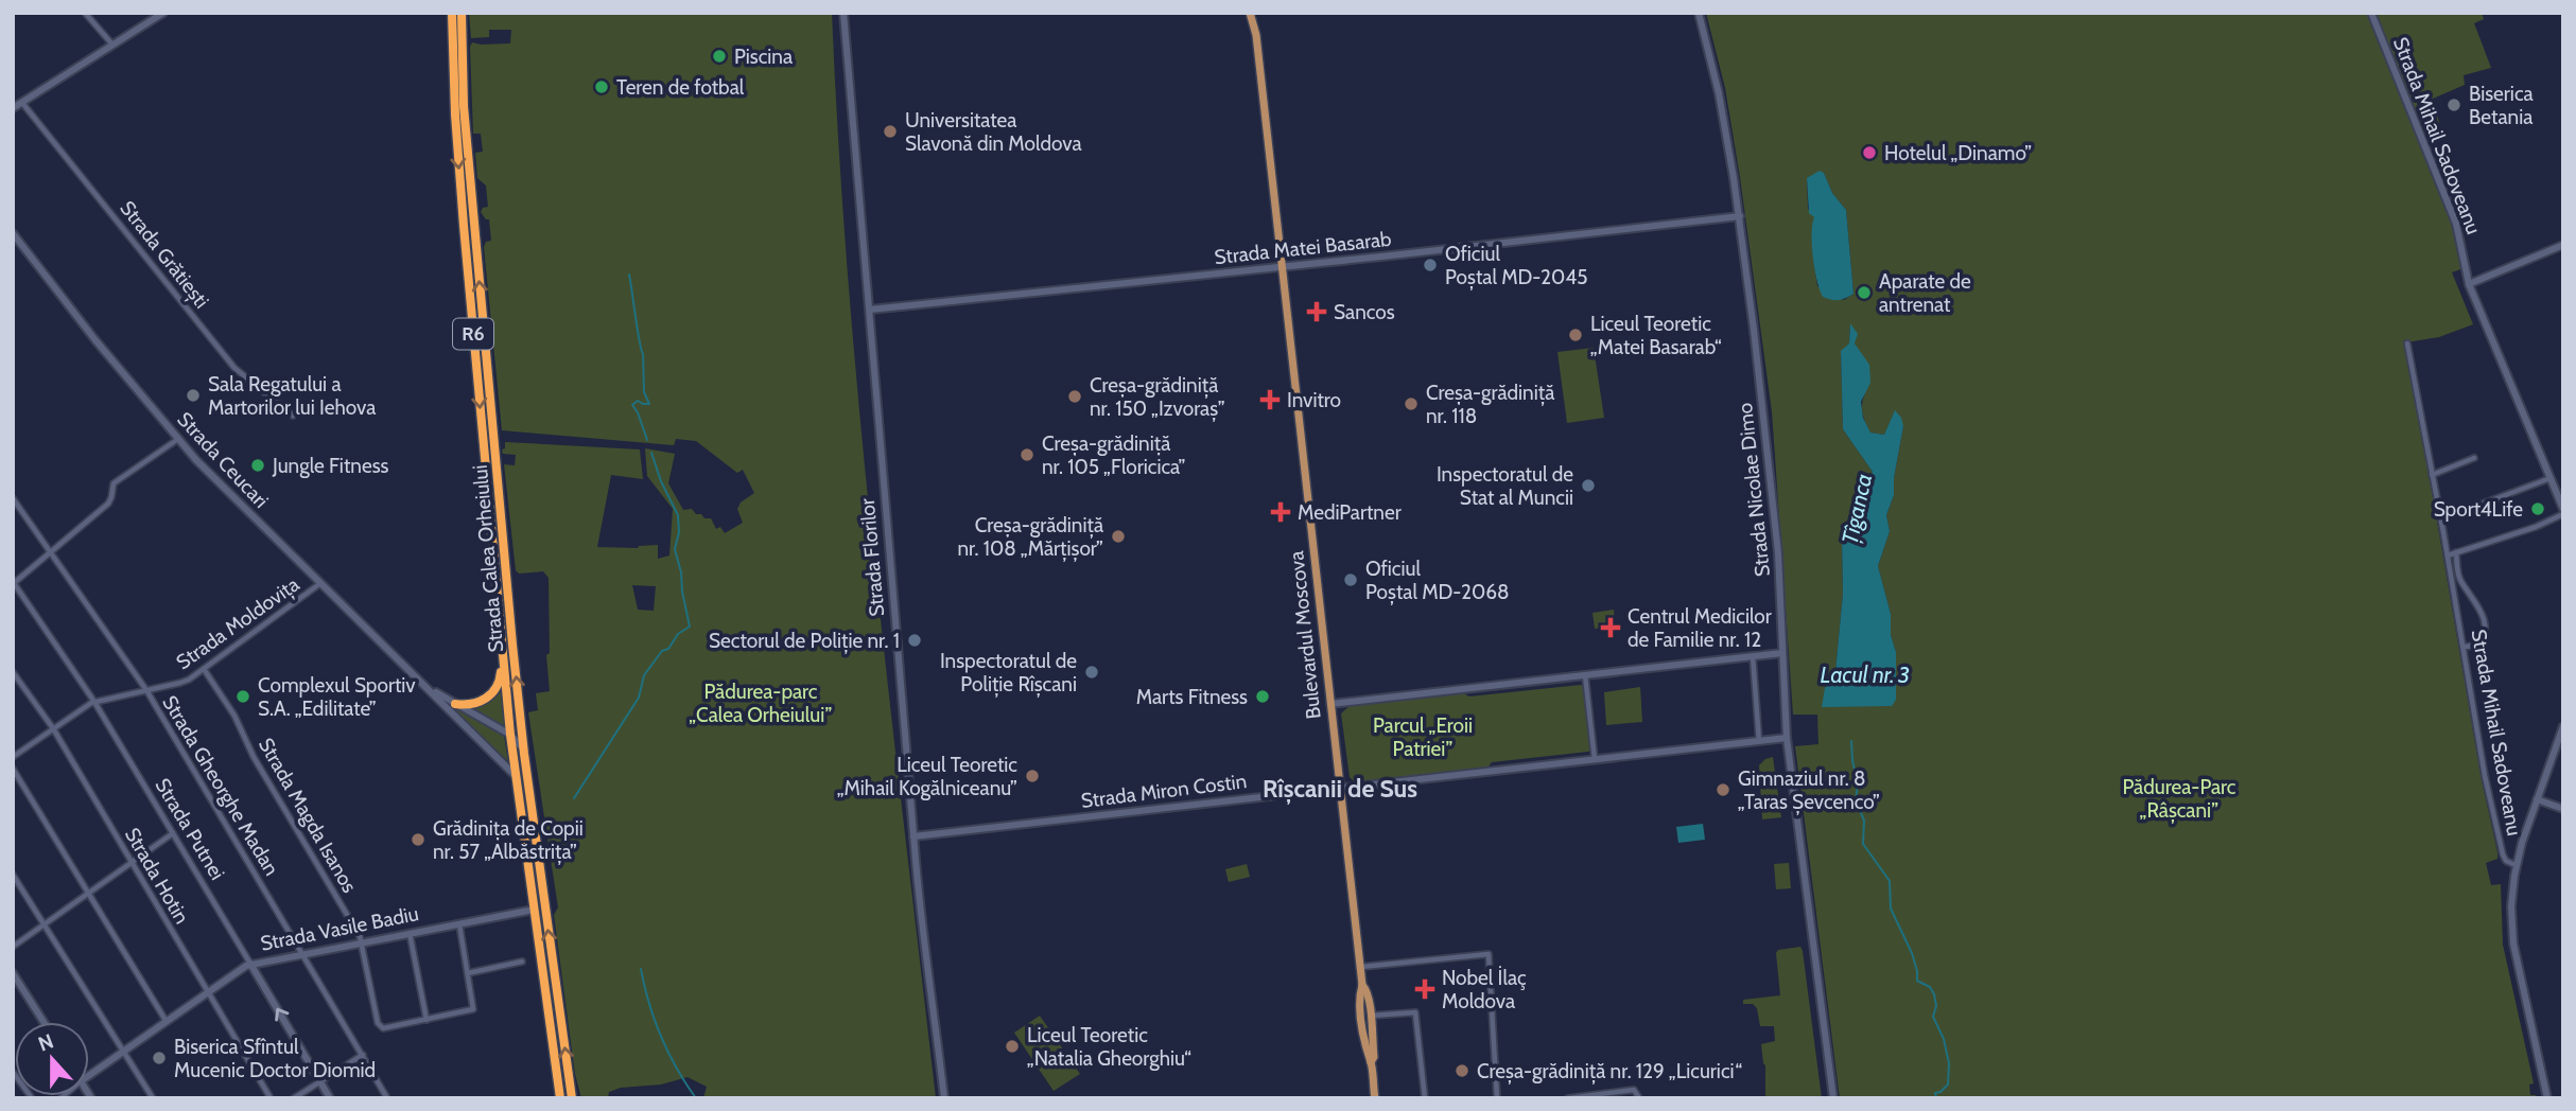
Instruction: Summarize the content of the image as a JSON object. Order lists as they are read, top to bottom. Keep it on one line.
{"streets":{"highway":["R6","Strada Calea Orheiului"],"main road":["Bulevardul Moscova"],"street":["Strada Mihail Sadoveanu","Strada Matei Basarab","Strada Grătiești","Strada Ceucari","Strada Nicolae Dimo","Strada Florilor","Strada Moldovița","Strada Gheorghe Madan","Strada Miron Costin","Strada Magda Isanos","Strada Putnei","Strada Hotin","Strada Vasile Badiu"]},"crossings":[["Strada Matei Basarab","Strada Nicolae Dimo"],["Strada Matei Basarab","Strada Florilor"],["Strada Matei Basarab","Bulevardul Moscova"],["Strada Ceucari","Strada Calea Orheiului"],["Strada Ceucari","Strada Moldovița"],["Strada Nicolae Dimo","Strada Miron Costin"],["Strada Florilor","Strada Miron Costin"],["Strada Calea Orheiului","Strada Vasile Badiu"],["Strada Moldovița","Strada Gheorghe Madan"],["Strada Moldovița","Strada Magda Isanos"],["Strada Moldovița","Strada Putnei"],["Strada Moldovița","Strada Hotin"],["Bulevardul Moscova","Strada Miron Costin"],["Strada Gheorghe Madan","Strada Vasile Badiu"],["Strada Magda Isanos","Strada Vasile Badiu"],["Strada Putnei","Strada Vasile Badiu"],["Strada Hotin","Strada Vasile Badiu"]],"districts":["Rîșcanii de Sus"],"water":["Țîganca","Lacul nr. 3"],"parks":["Pădurea-parc „Calea Orheiului”","Parcul „Eroii Patriei”","Pădurea-Parc „Râșcani”"],"places":{"other":["Piscina","Teren de fotbal","Biserica Betania","Universitatea Slavonă din Moldova","Hotelul „Dinamo”","Oficiul Poștal MD-2045","Aparate de antrenat","Liceul Teoretic „Matei Basarab“","Sala Regatului a Martorilor lui Iehova","Creșa-grădiniță nr. 150 „Izvoraș”","Creșa-grădiniță nr. 118","Creșa-grădiniță nr. 105 „Floricica”","Jungle Fitness","Inspectoratul de Stat al Muncii","Sport4Life","Creșa-grădiniță nr. 108 „Mărțișor”","Oficiul Poștal MD-2068","Sectorul de Poliție nr. 1","Inspectoratul de Poliție Rîșcani","Complexul Sportiv S.A. „Edilitate”","Marts Fitness","Liceul Teoretic „Mihail Kogălniceanu”","Gimnaziul nr. 8 „Taras Șevcenco”","Grădinița de Copii nr. 57 „Albăstrița”","Liceul Teoretic „Natalia Gheorghiu“","Biserica Sfîntul Mucenic Doctor Diomid","Creșa-grădiniță nr. 129 „Licurici“"],"health":["Sancos","Invitro","MediPartner","Centrul Medicilor de Familie nr. 12","Nobel İlaç Moldova"]},"north":"top"}
